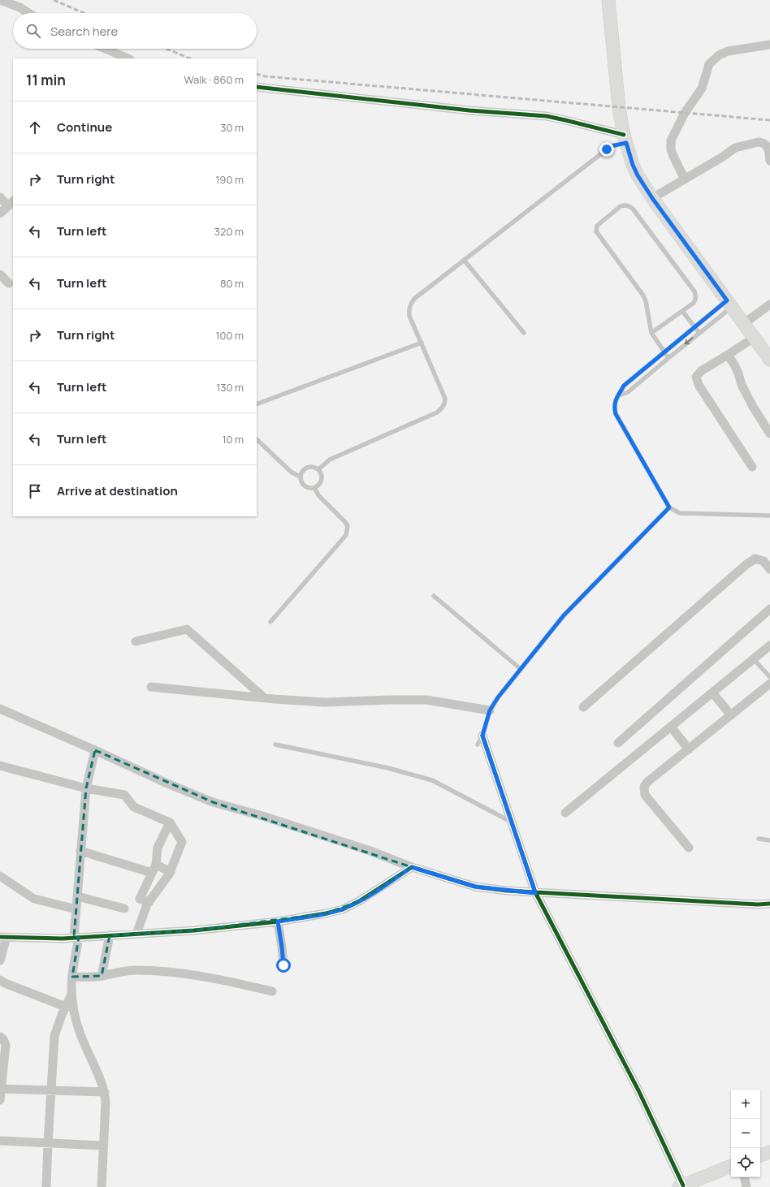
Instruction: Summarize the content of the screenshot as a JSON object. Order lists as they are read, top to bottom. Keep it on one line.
{"page":{"search":"Search here","heading":["11 min","Walk · 860 m"],"list":[["Continue","30 m"],["Turn right","190 m"],["Turn left","320 m"],["Turn left","80 m"],["Turn right","100 m"],["Turn left","130 m"],["Turn left","10 m"],"Arrive at destination"],"map_buttons":["+","−"]}}
